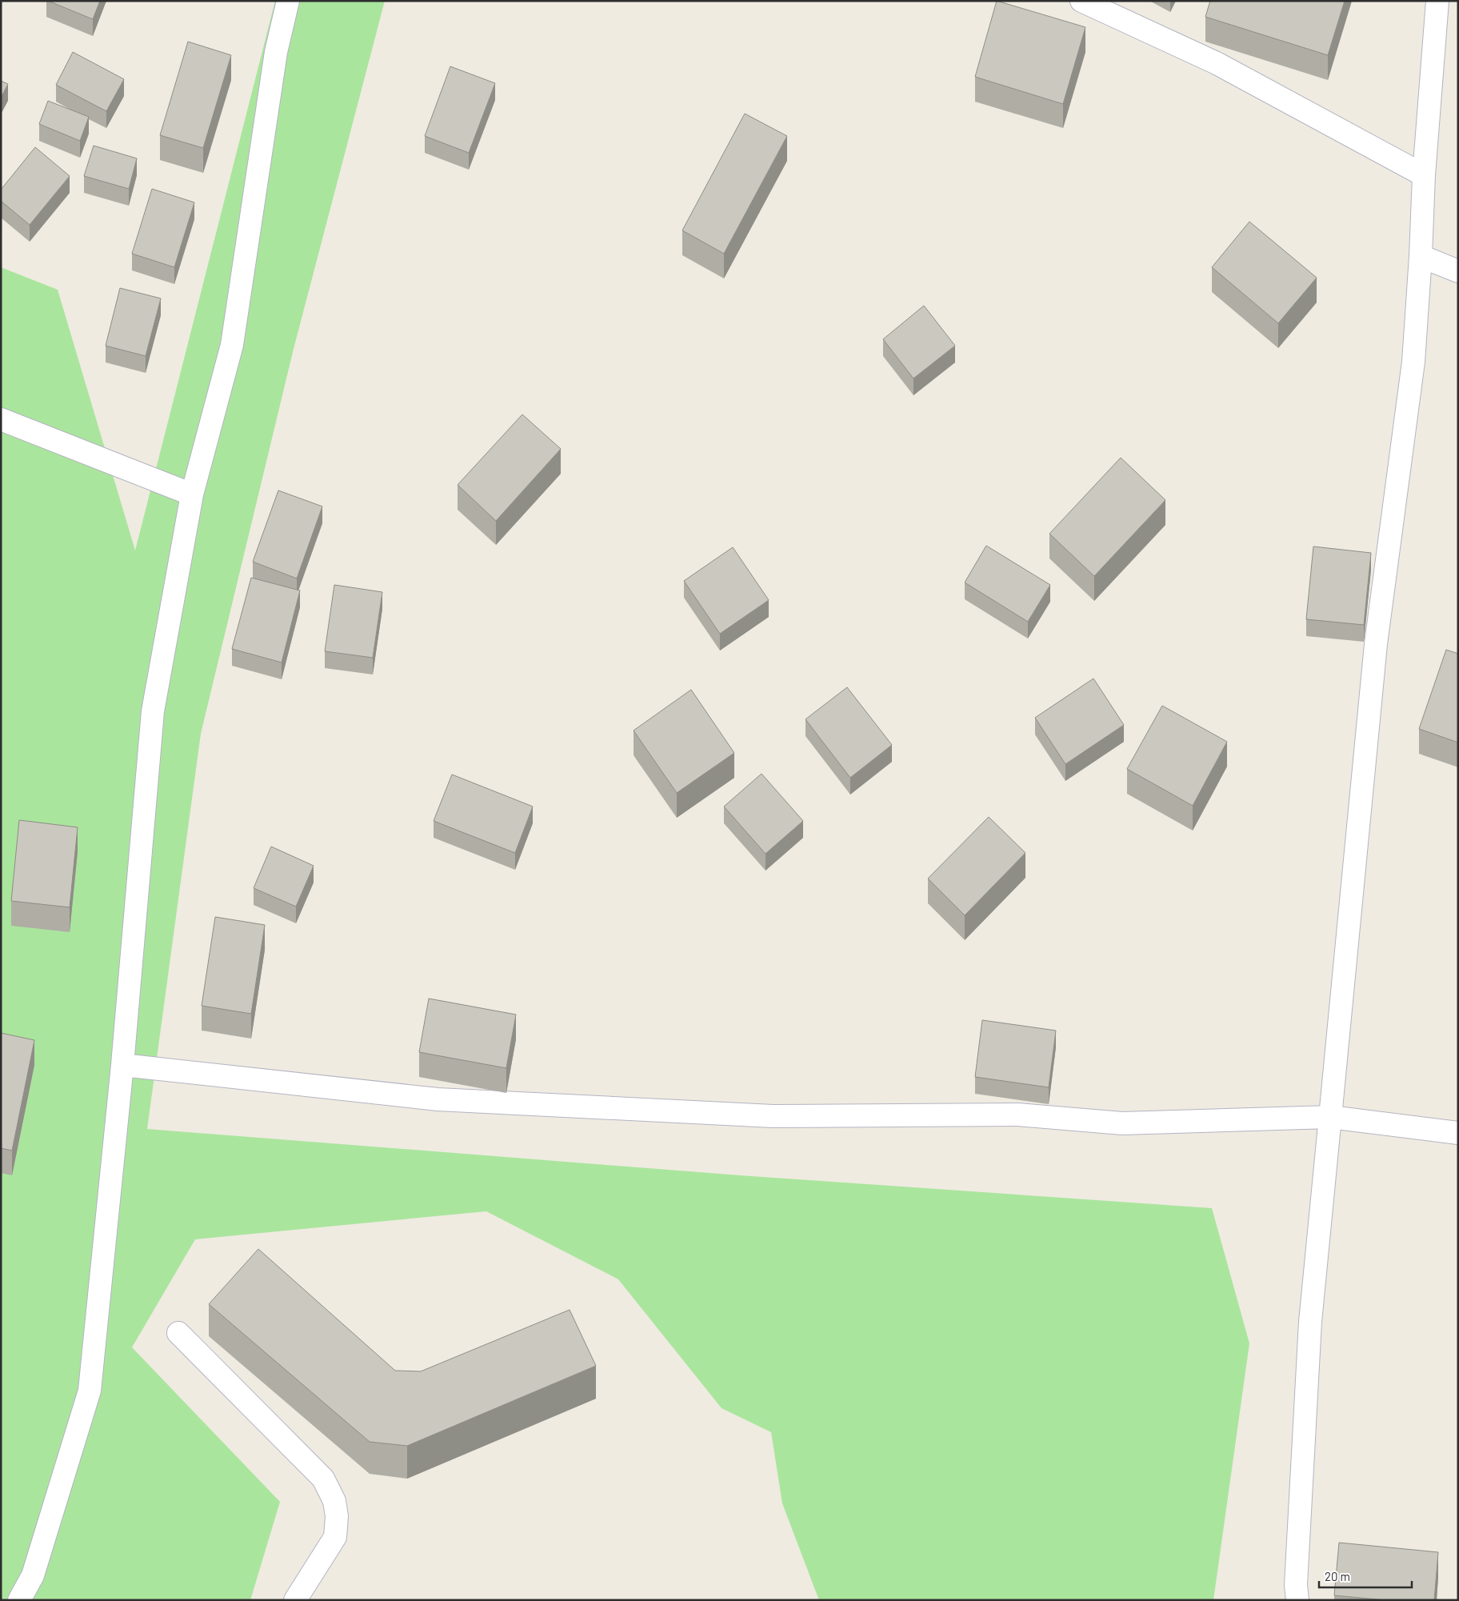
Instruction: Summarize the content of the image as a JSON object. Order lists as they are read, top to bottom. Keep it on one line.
{"scale_bar":"20 m"}
